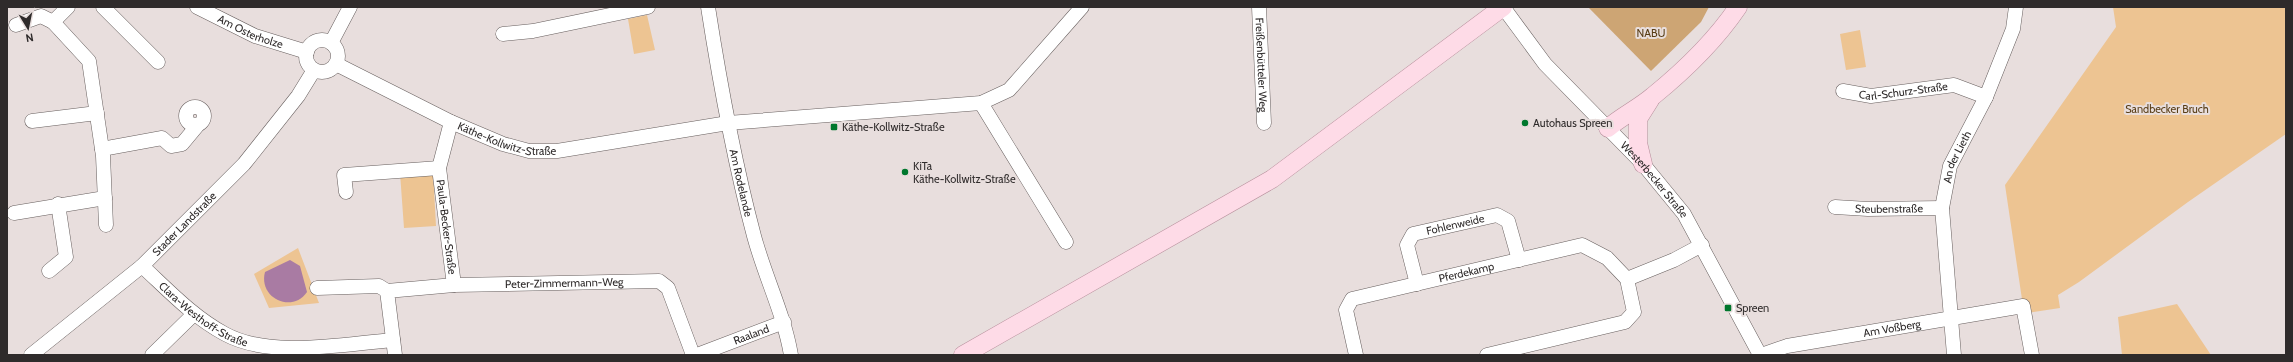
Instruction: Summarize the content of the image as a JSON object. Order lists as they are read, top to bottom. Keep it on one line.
{"streets":{"street":["Am Osterholze","Freißenbütteler Weg","Carl-Schurz-Straße","Käthe-Kollwitz-Straße","An der Lieth","Westerbecker Straße","Am Rodelande","Steubenstraße","Stader Landstraße","Fohlenweide","Paula-Becker-Straße","Pferdekamp","Peter-Zimmermann-Weg","Clara-Westhoff-Straße","Am Voßberg","Raaland"]},"crossings":[["Am Osterholze","Käthe-Kollwitz-Straße"],["Am Osterholze","Stader Landstraße"],["Carl-Schurz-Straße","An der Lieth"],["Käthe-Kollwitz-Straße","Am Rodelande"],["Käthe-Kollwitz-Straße","Stader Landstraße"],["Käthe-Kollwitz-Straße","Paula-Becker-Straße"],["An der Lieth","Steubenstraße"],["An der Lieth","Am Voßberg"],["Westerbecker Straße","Am Voßberg"],["Am Rodelande","Raaland"],["Stader Landstraße","Clara-Westhoff-Straße"],["Fohlenweide","Pferdekamp"],["Paula-Becker-Straße","Peter-Zimmermann-Weg"]],"parks":["NABU","Sandbecker Bruch"],"places":{"other":["Autohaus Spreen","KiTa Käthe-Kollwitz-Straße"],"transit":["Käthe-Kollwitz-Straße","Spreen"]},"north":"bottom"}
